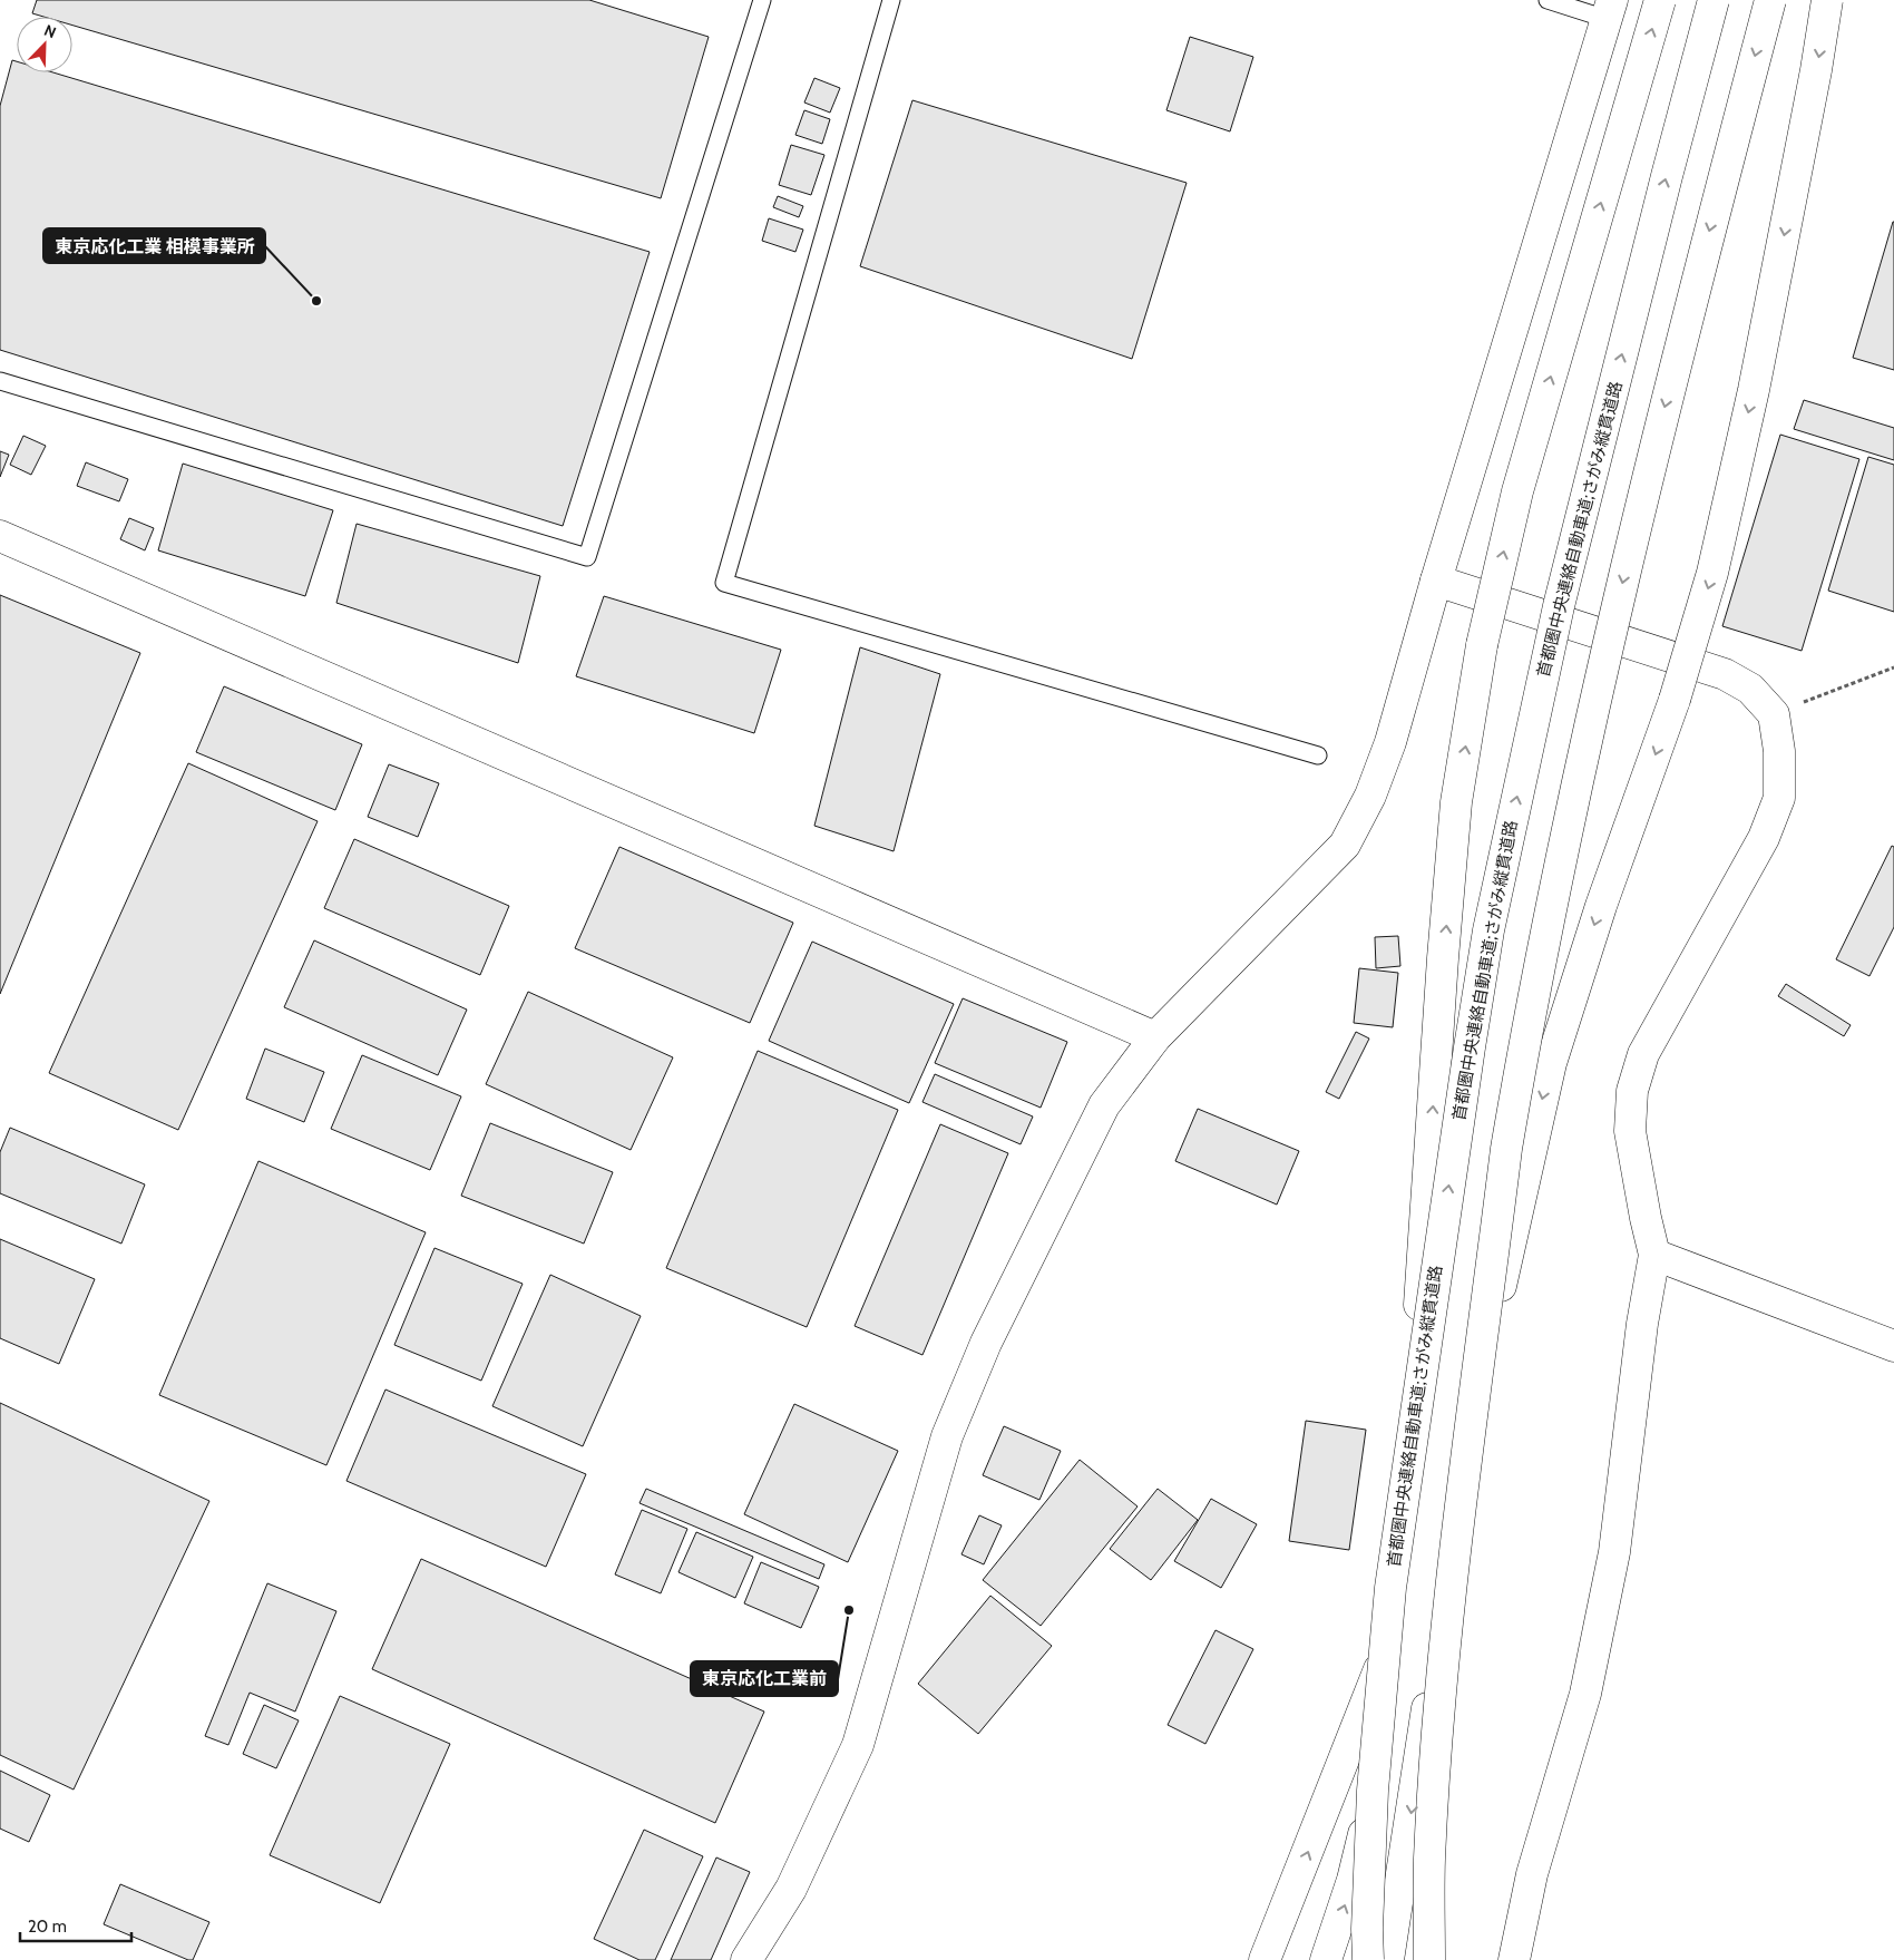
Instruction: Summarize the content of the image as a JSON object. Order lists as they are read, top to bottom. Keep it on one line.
{"streets":{"main road":["首都圏中央連絡自動車道;さがみ縦貫道路"]},"places":["東京応化工業 相模事業所","東京応化工業前"],"scale_bar":"20 m","north":"top right"}
